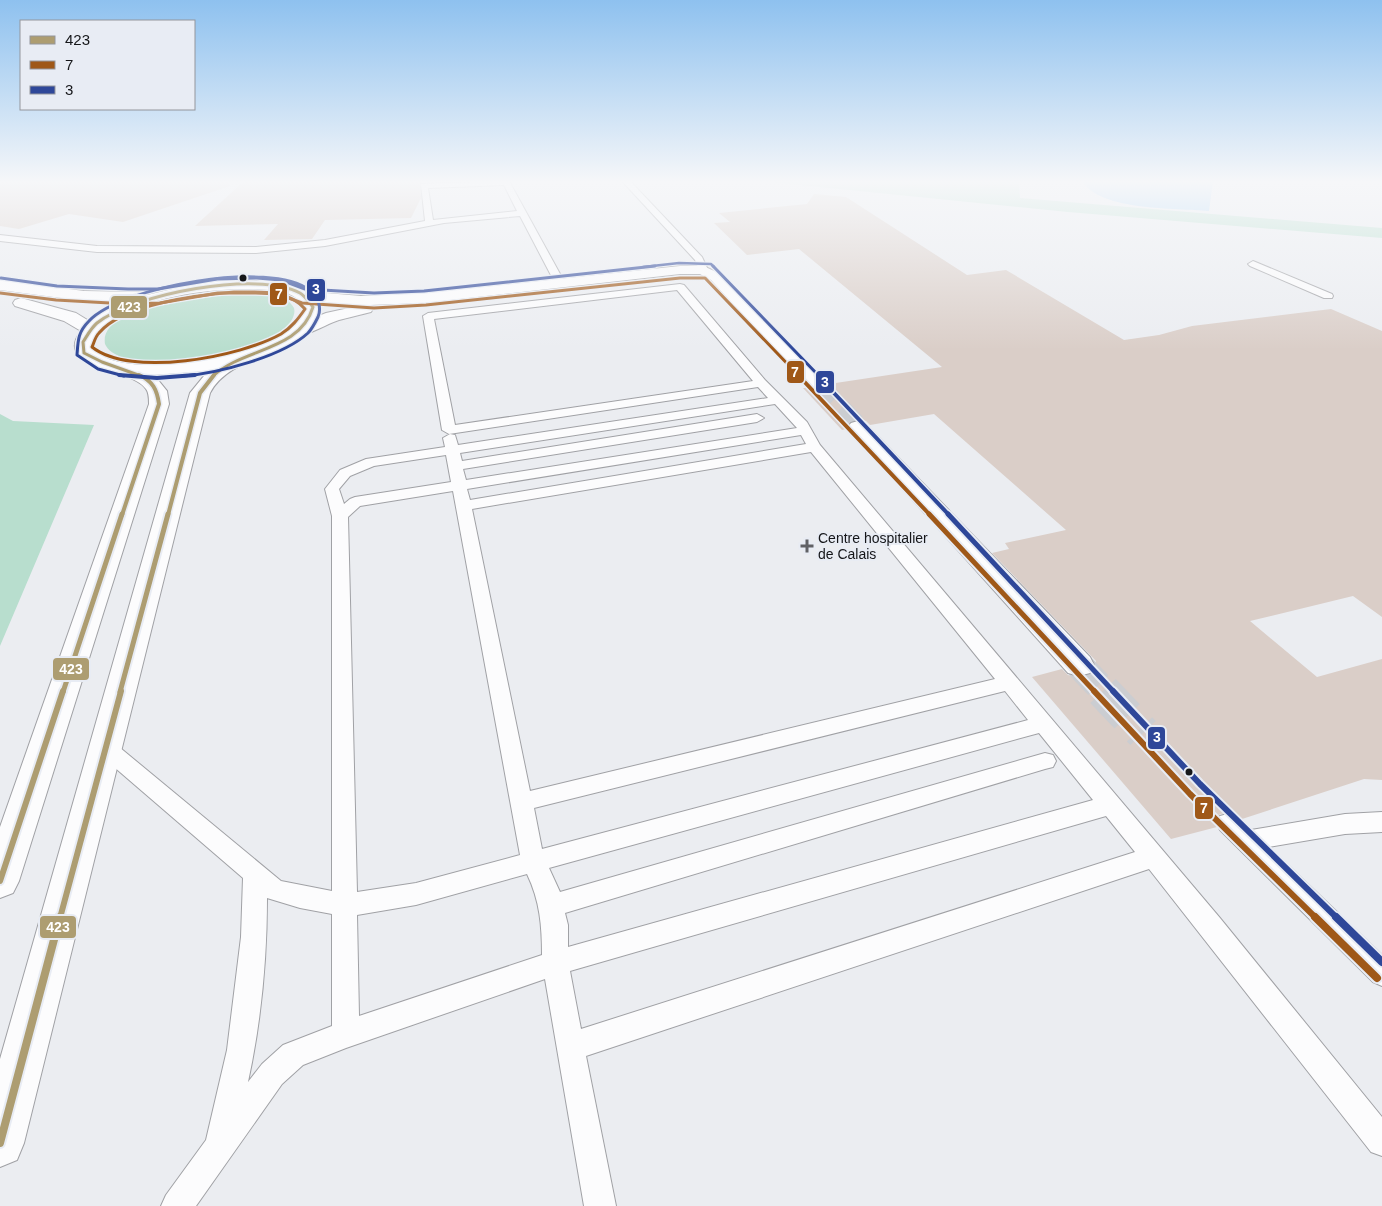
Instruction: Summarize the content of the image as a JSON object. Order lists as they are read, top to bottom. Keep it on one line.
{"places":{"health":["Centre hospitalier de Calais"]},"lines":["transit line 3","transit line 7","transit line 423"],"legend":["423","7","3"]}
